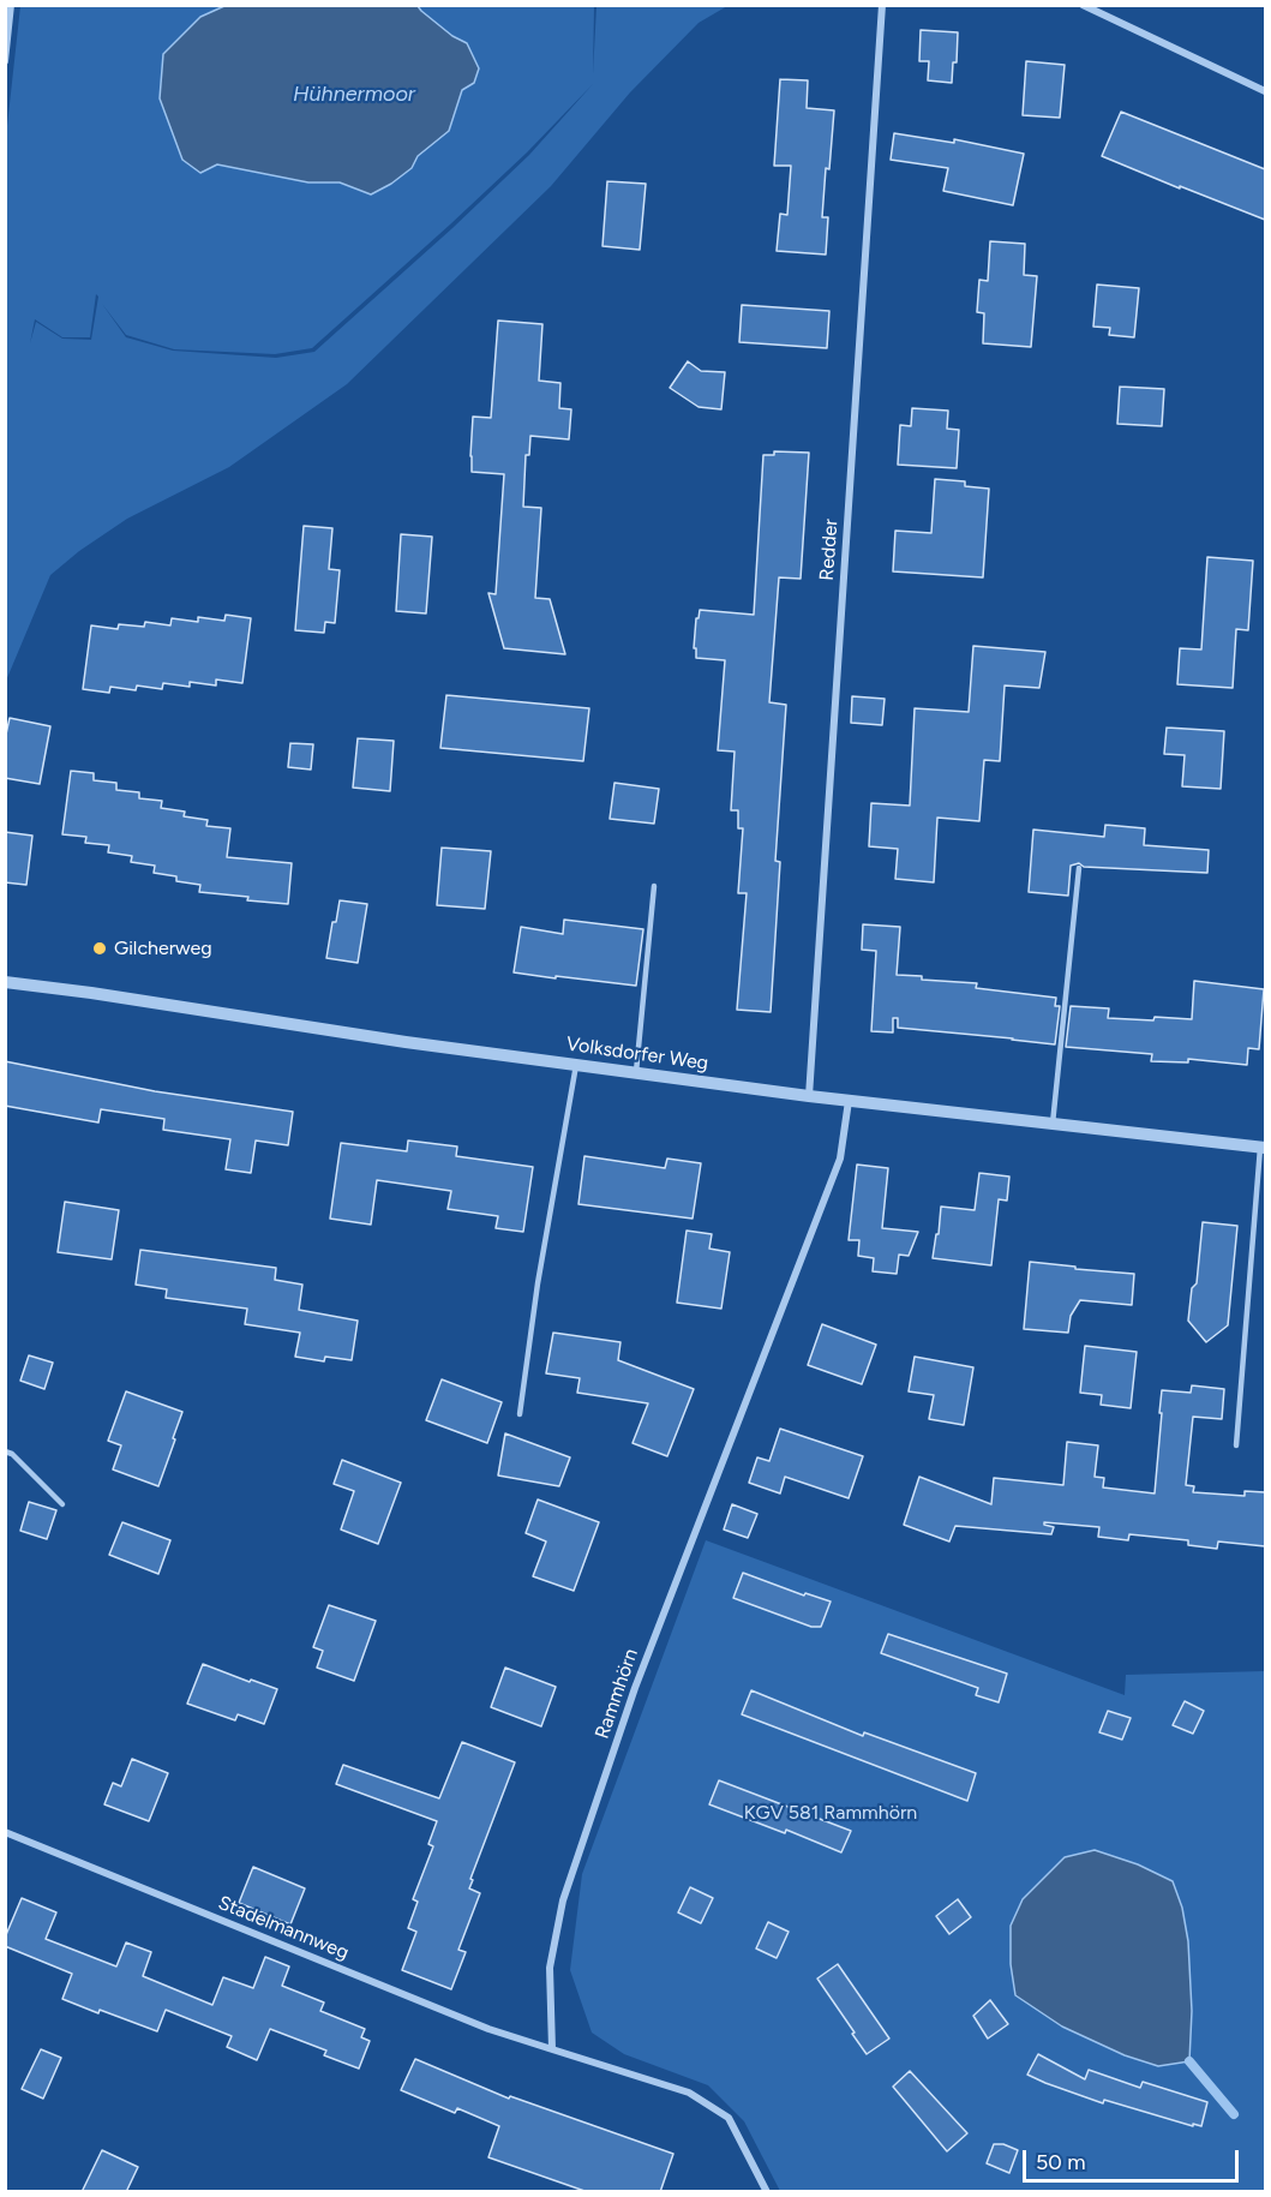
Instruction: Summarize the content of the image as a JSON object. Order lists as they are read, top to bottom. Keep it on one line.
{"streets":{"street":["Redder","Volksdorfer Weg","Rammhörn","Stadelmannweg"]},"crossings":[["Redder","Volksdorfer Weg"],["Volksdorfer Weg","Rammhörn"],["Rammhörn","Stadelmannweg"]],"water":["Hühnermoor"],"parks":["KGV 581 Rammhörn"],"places":["Gilcherweg"],"scale_bar":"50 m"}
